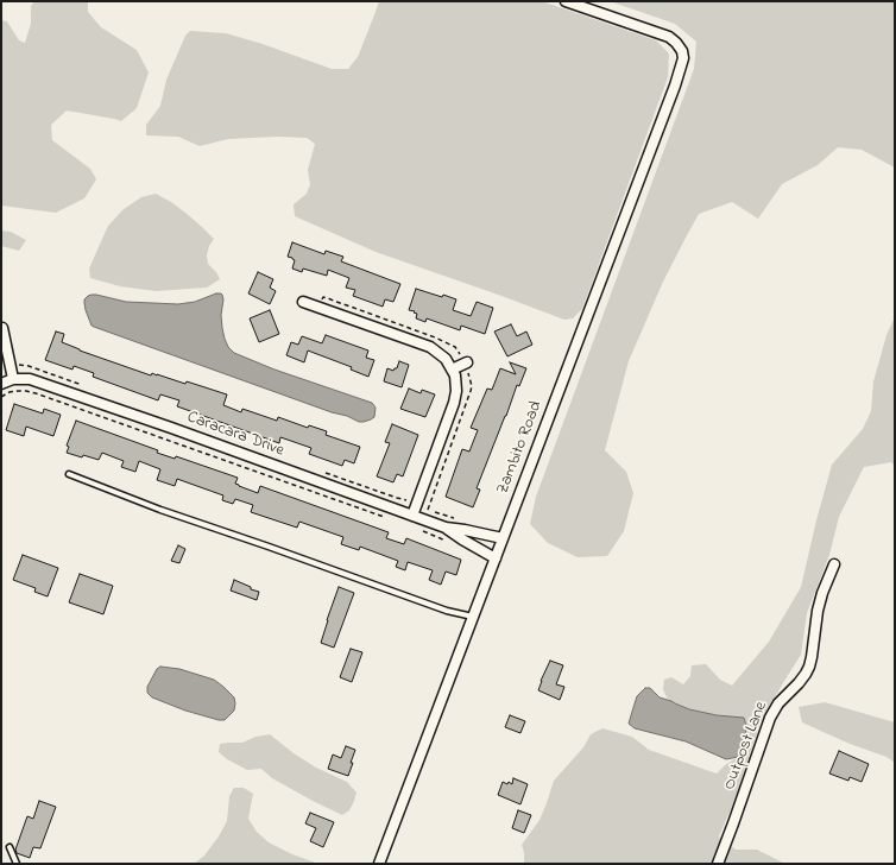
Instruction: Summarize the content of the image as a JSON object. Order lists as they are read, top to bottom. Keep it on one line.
{"streets":{"street":["Caracara Drive","Zambito Road","Outpost Lane"]},"crossings":[["Caracara Drive","Zambito Road"]]}
